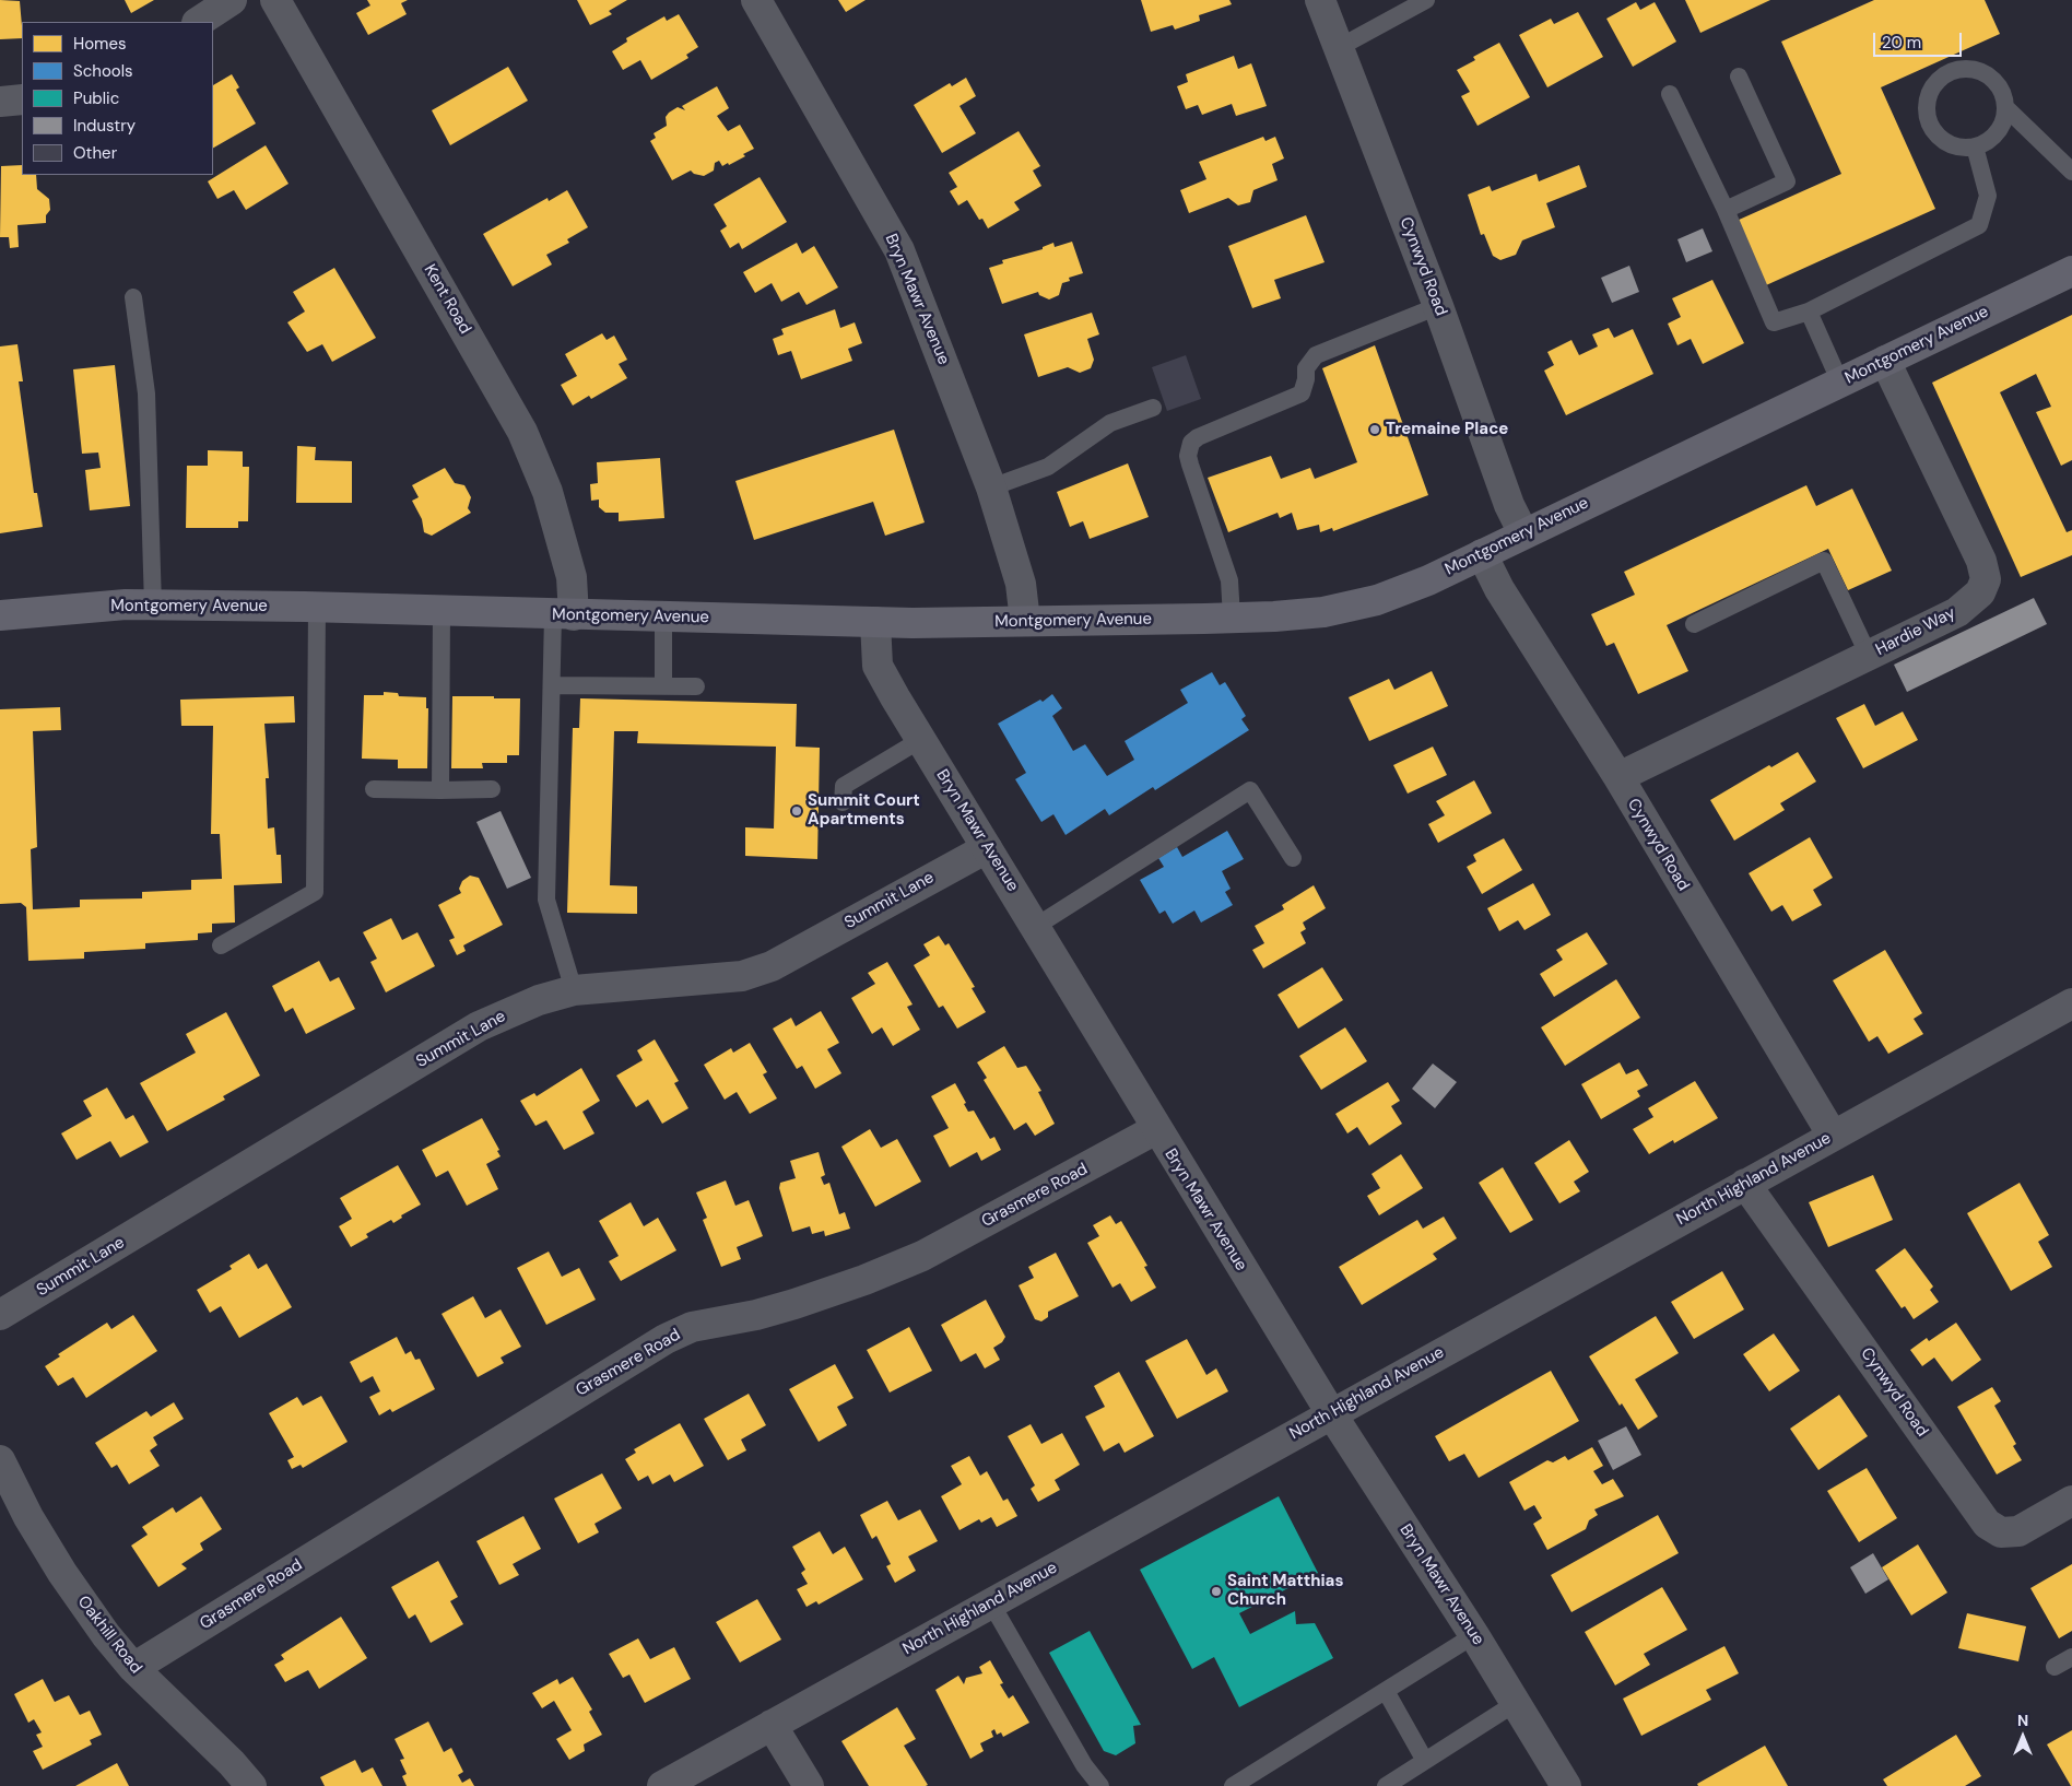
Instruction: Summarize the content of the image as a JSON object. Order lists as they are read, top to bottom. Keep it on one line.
{"streets":{"main road":["Montgomery Avenue"],"street":["Cynwyd Road","Kent Road","Bryn Mawr Avenue","Hardie Way","Summit Lane","North Highland Avenue","Grasmere Road","Oakhill Road"]},"crossings":[["Cynwyd Road","Montgomery Avenue"],["Cynwyd Road","Hardie Way"],["Cynwyd Road","North Highland Avenue"],["Kent Road","Montgomery Avenue"],["Bryn Mawr Avenue","Montgomery Avenue"],["Bryn Mawr Avenue","Summit Lane"],["Bryn Mawr Avenue","North Highland Avenue"],["Bryn Mawr Avenue","Grasmere Road"],["Montgomery Avenue","Hardie Way"],["Grasmere Road","Oakhill Road"]],"places":["Tremaine Place","Summit Court Apartments","Saint Matthias Church"],"legend":["Homes","Schools","Public","Industry","Other"],"scale_bar":"20 m","north":"top"}
